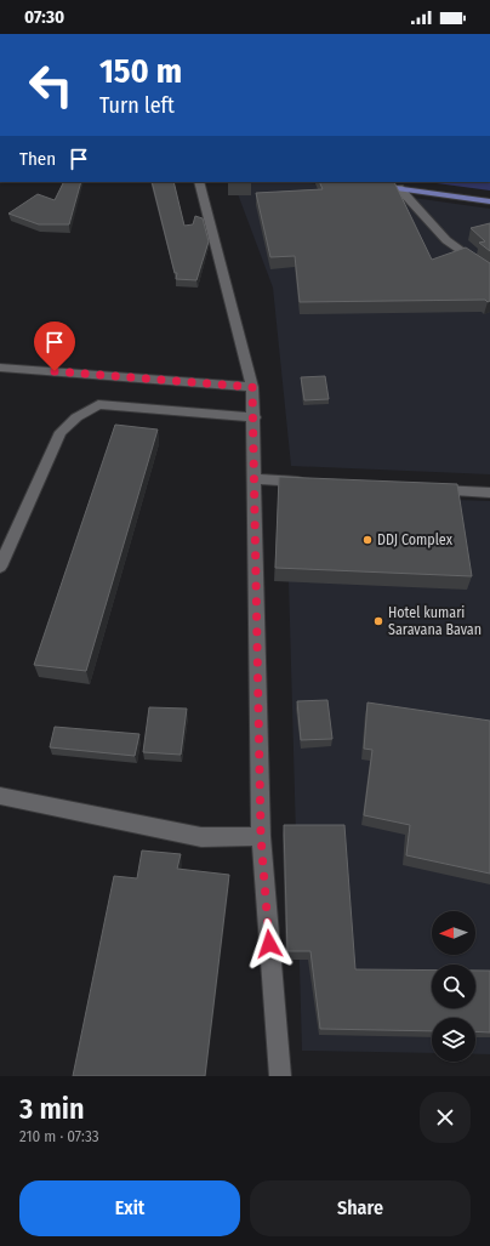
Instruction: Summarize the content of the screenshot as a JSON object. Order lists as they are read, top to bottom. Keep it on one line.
{"places":["DDJ Complex","Hotel kumari Saravana Bavan"],"north":"left","page":{"status":"07:30","turn":["150 m","Turn left"],"then":"Then","heading":["3 min","210 m · 07:33"],"buttons":["Exit","Share"]}}
